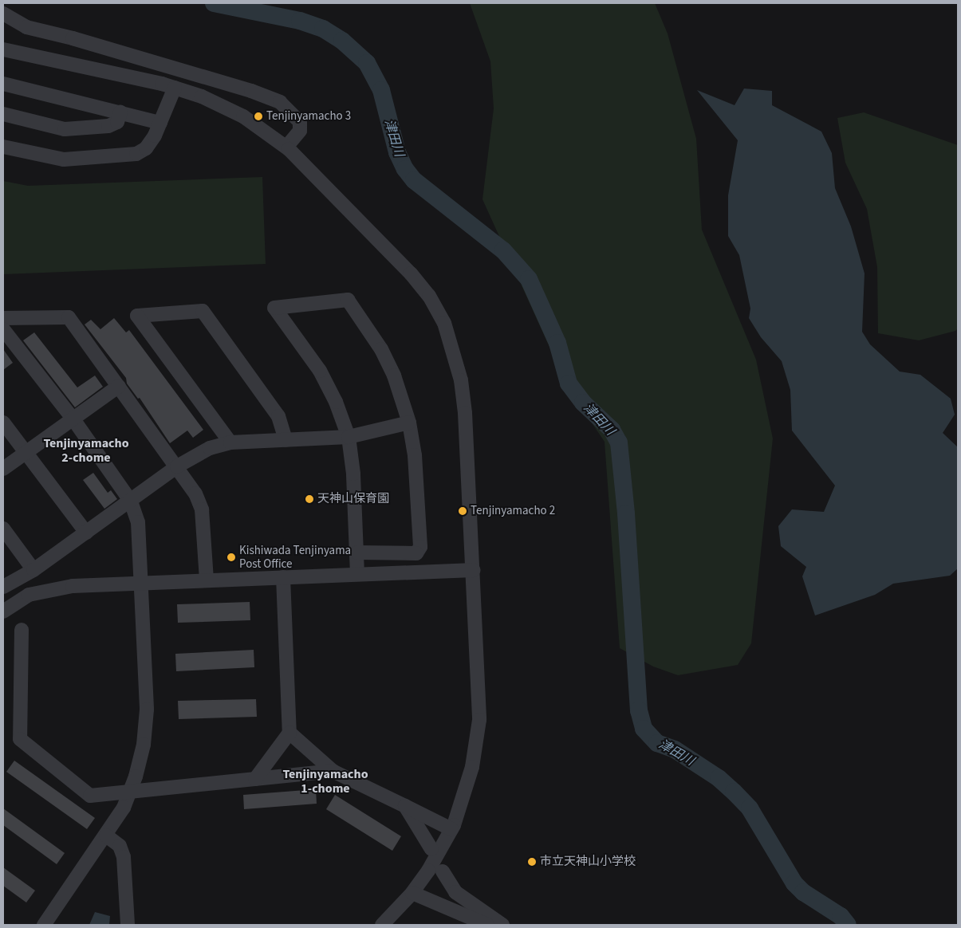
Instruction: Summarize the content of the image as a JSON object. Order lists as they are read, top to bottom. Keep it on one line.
{"districts":["Tenjinyamacho 2-chome","Tenjinyamacho 1-chome"],"water":["津田川"],"places":["Tenjinyamacho 3","天神山保育園","Tenjinyamacho 2","Kishiwada Tenjinyama Post Office","市立天神山小学校"]}
